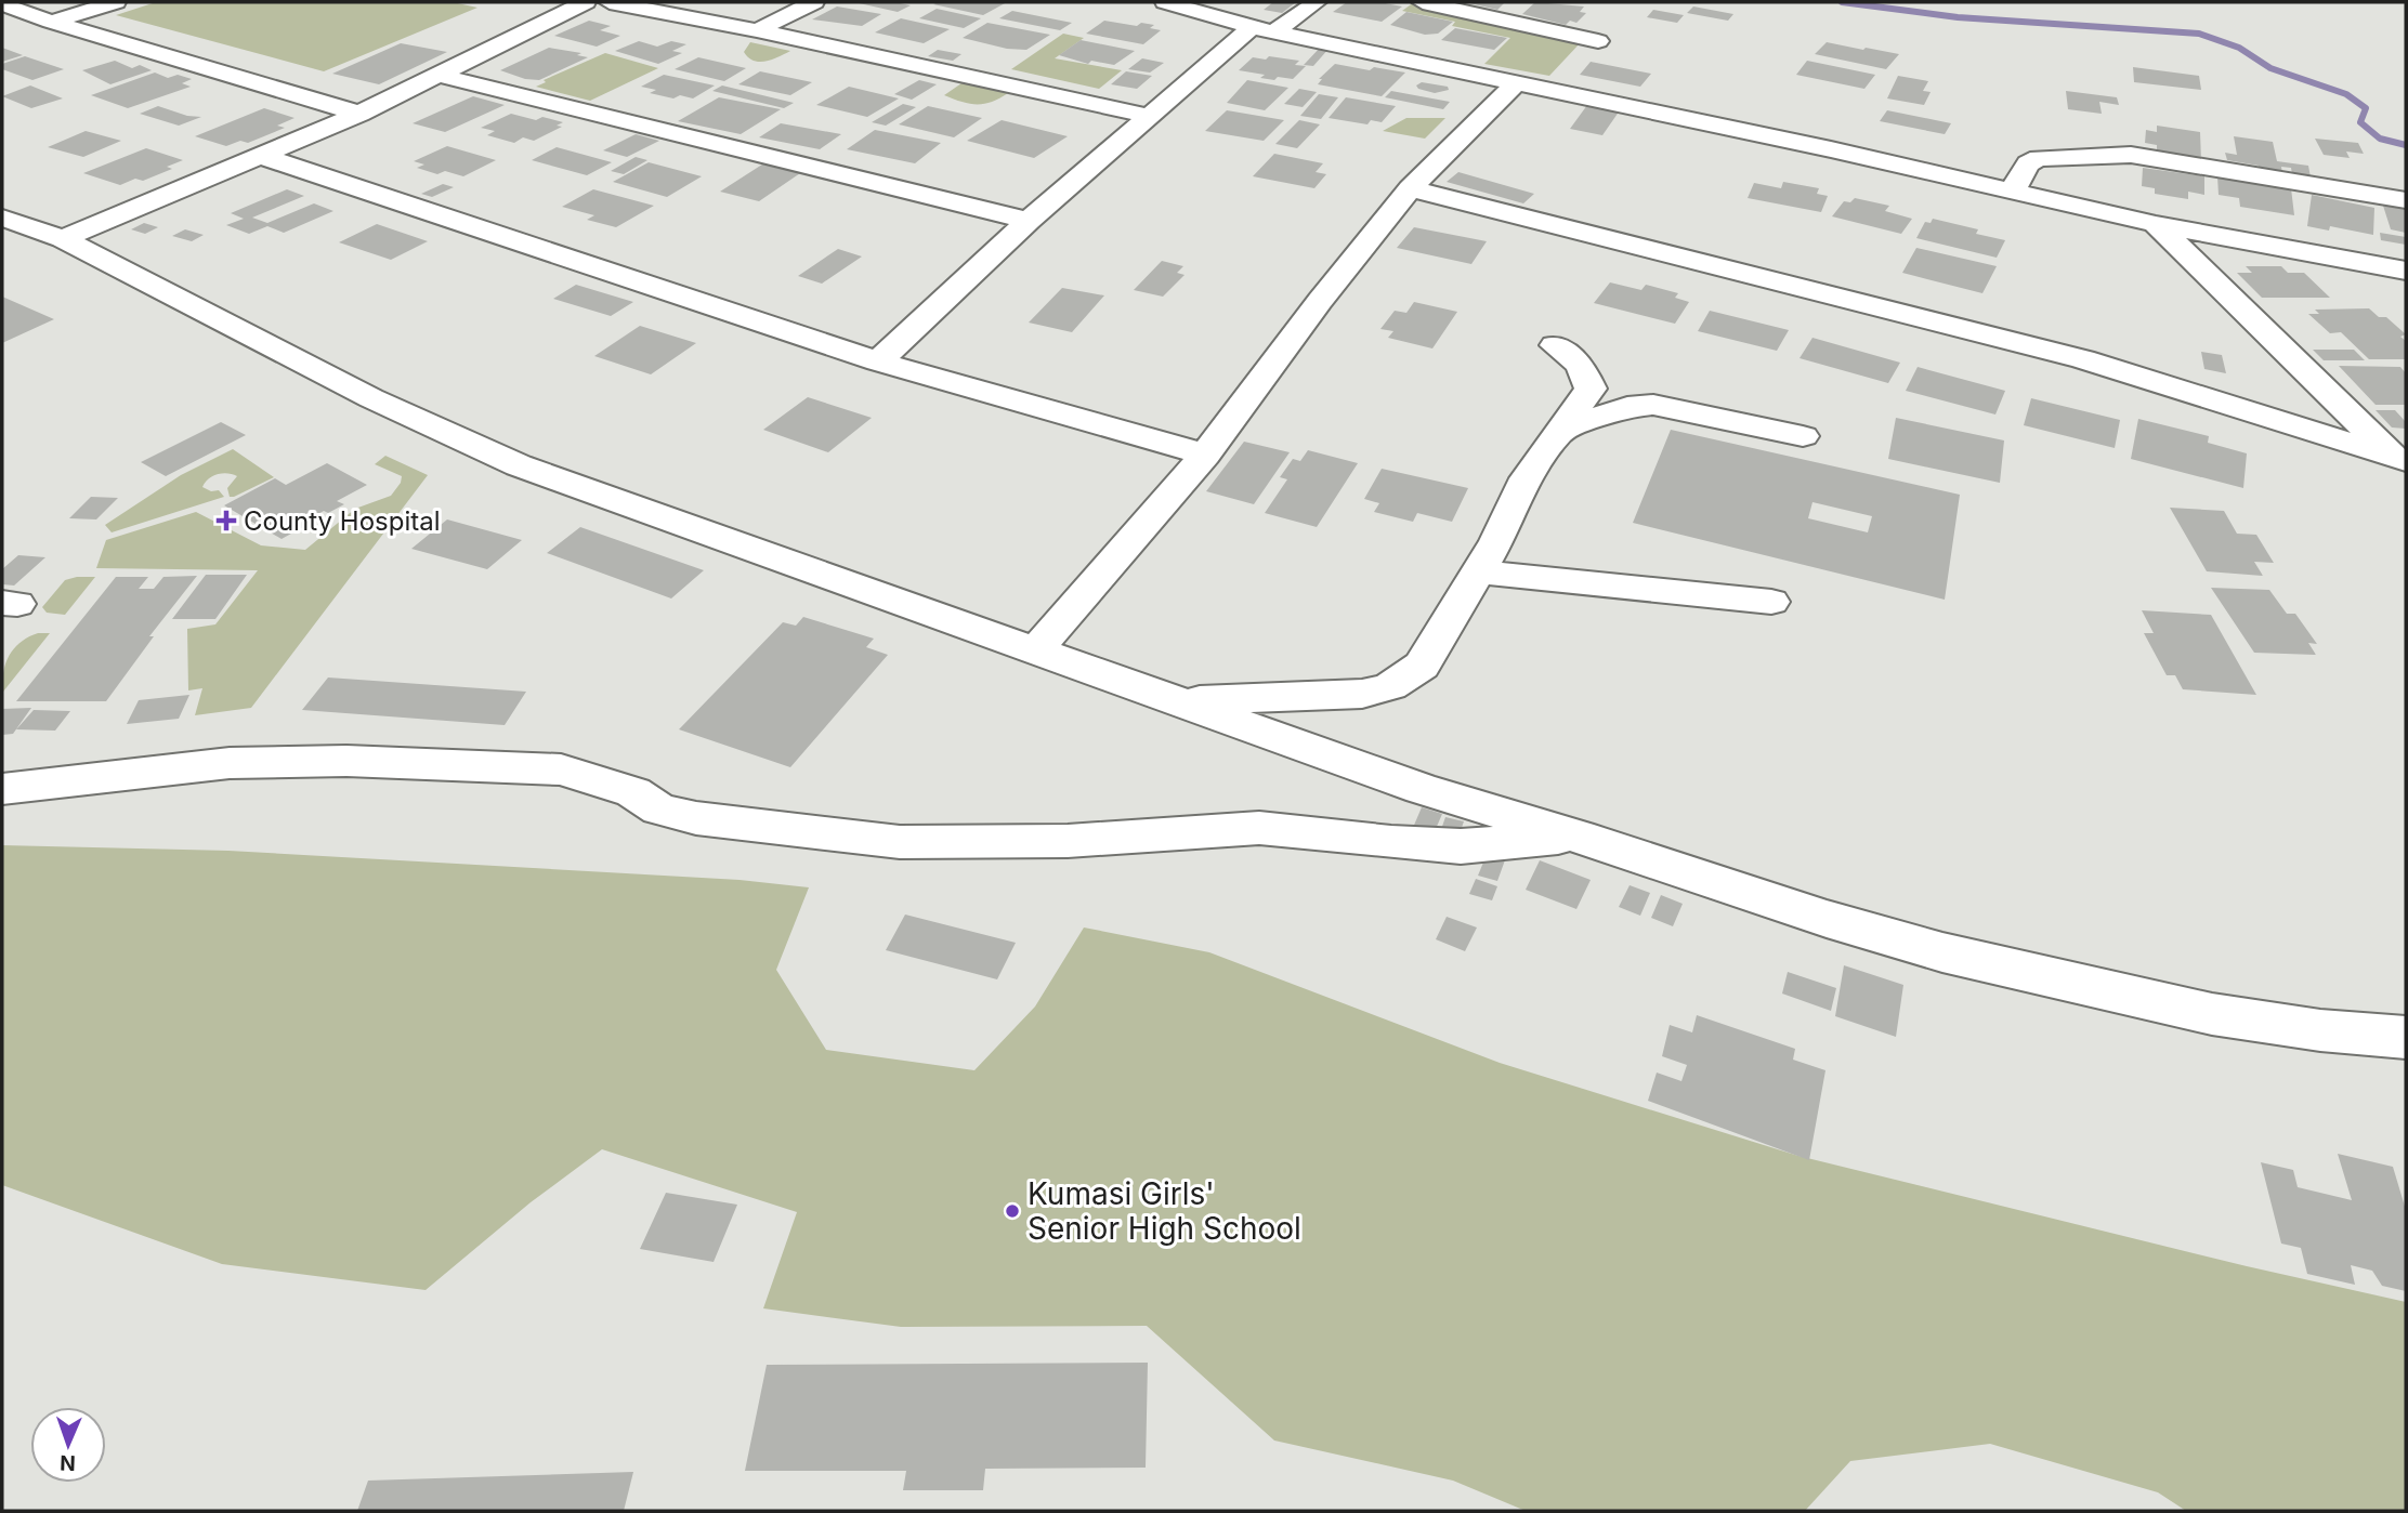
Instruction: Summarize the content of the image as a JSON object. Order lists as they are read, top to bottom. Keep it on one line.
{"places":{"health":["County Hospital"],"other":["Kumasi Girls' Senior High School"]},"north":"bottom"}
